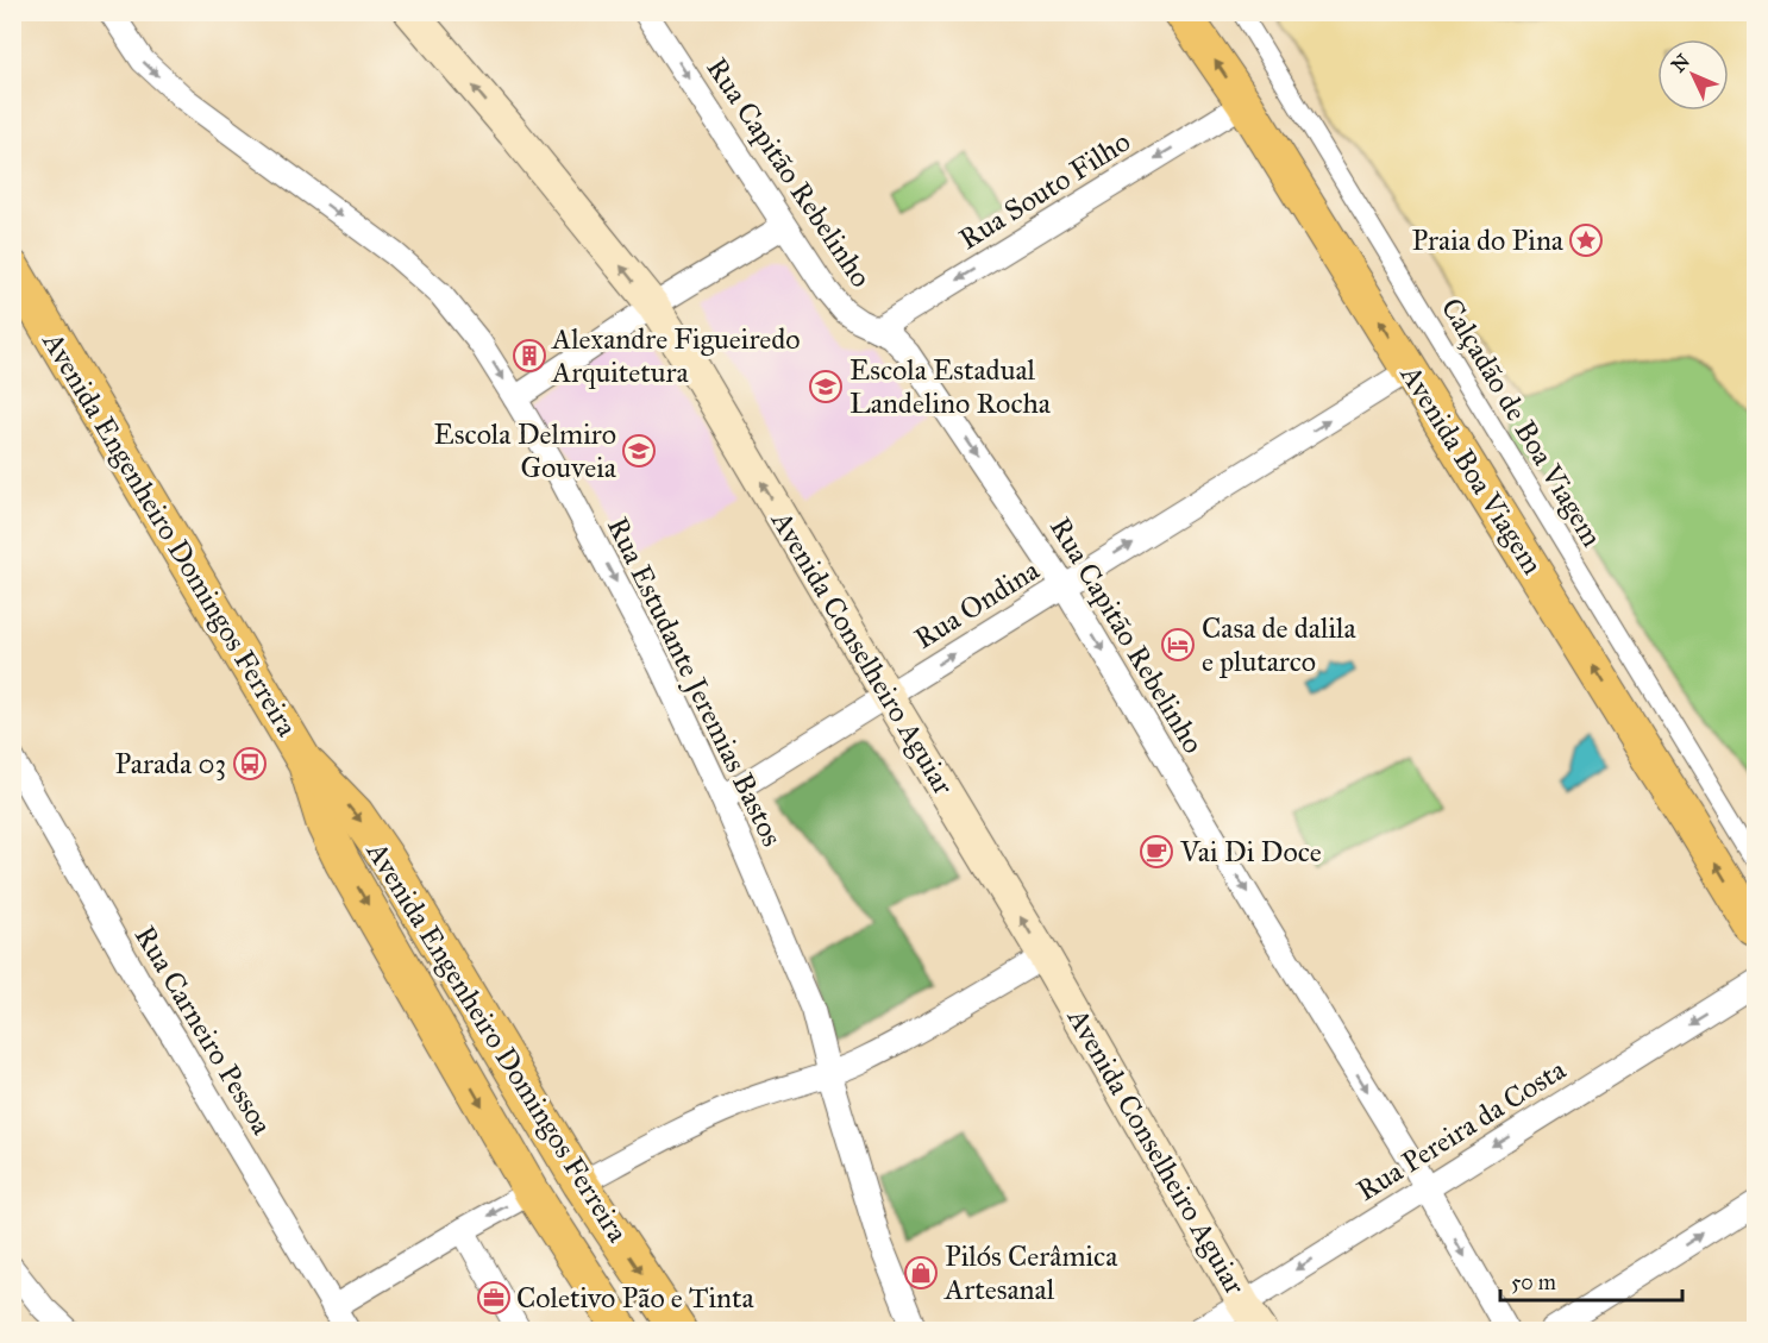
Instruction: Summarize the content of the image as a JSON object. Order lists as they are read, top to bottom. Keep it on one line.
{"streets":{"main road":["Avenida Boa Viagem","Avenida Engenheiro Domingos Ferreira","Avenida Conselheiro Aguiar"],"street":["Rua Capitão Rebelinho","Rua Souto Filho","Calçadão de Boa Viagem","Rua Ondina","Rua Estudante Jeremias Bastos","Rua Carneiro Pessoa","Rua Pereira da Costa"]},"crossings":[["Rua Capitão Rebelinho","Rua Souto Filho"],["Rua Capitão Rebelinho","Rua Ondina"],["Rua Capitão Rebelinho","Rua Pereira da Costa"],["Rua Souto Filho","Avenida Boa Viagem"],["Avenida Boa Viagem","Rua Ondina"],["Rua Ondina","Avenida Conselheiro Aguiar"],["Rua Ondina","Rua Estudante Jeremias Bastos"],["Avenida Conselheiro Aguiar","Rua Pereira da Costa"]],"one_way":["Rua Capitão Rebelinho","Rua Souto Filho","Avenida Boa Viagem","Avenida Engenheiro Domingos Ferreira","Rua Ondina","Avenida Conselheiro Aguiar","Rua Estudante Jeremias Bastos"],"places":{"place":["Praia do Pina"],"building":["Alexandre Figueiredo Arquitetura"],"school or university":["Escola Estadual Landelino Rocha","Escola Delmiro Gouveia"],"hotel":["Casa de dalila e plutarco"],"bus stop":["Parada 03"],"cafe":["Vai Di Doce"],"shop":["Pilós Cerâmica Artesanal"],"office":["Coletivo Pão e Tinta"]},"scale_bar":"50 m","north":"top left"}
